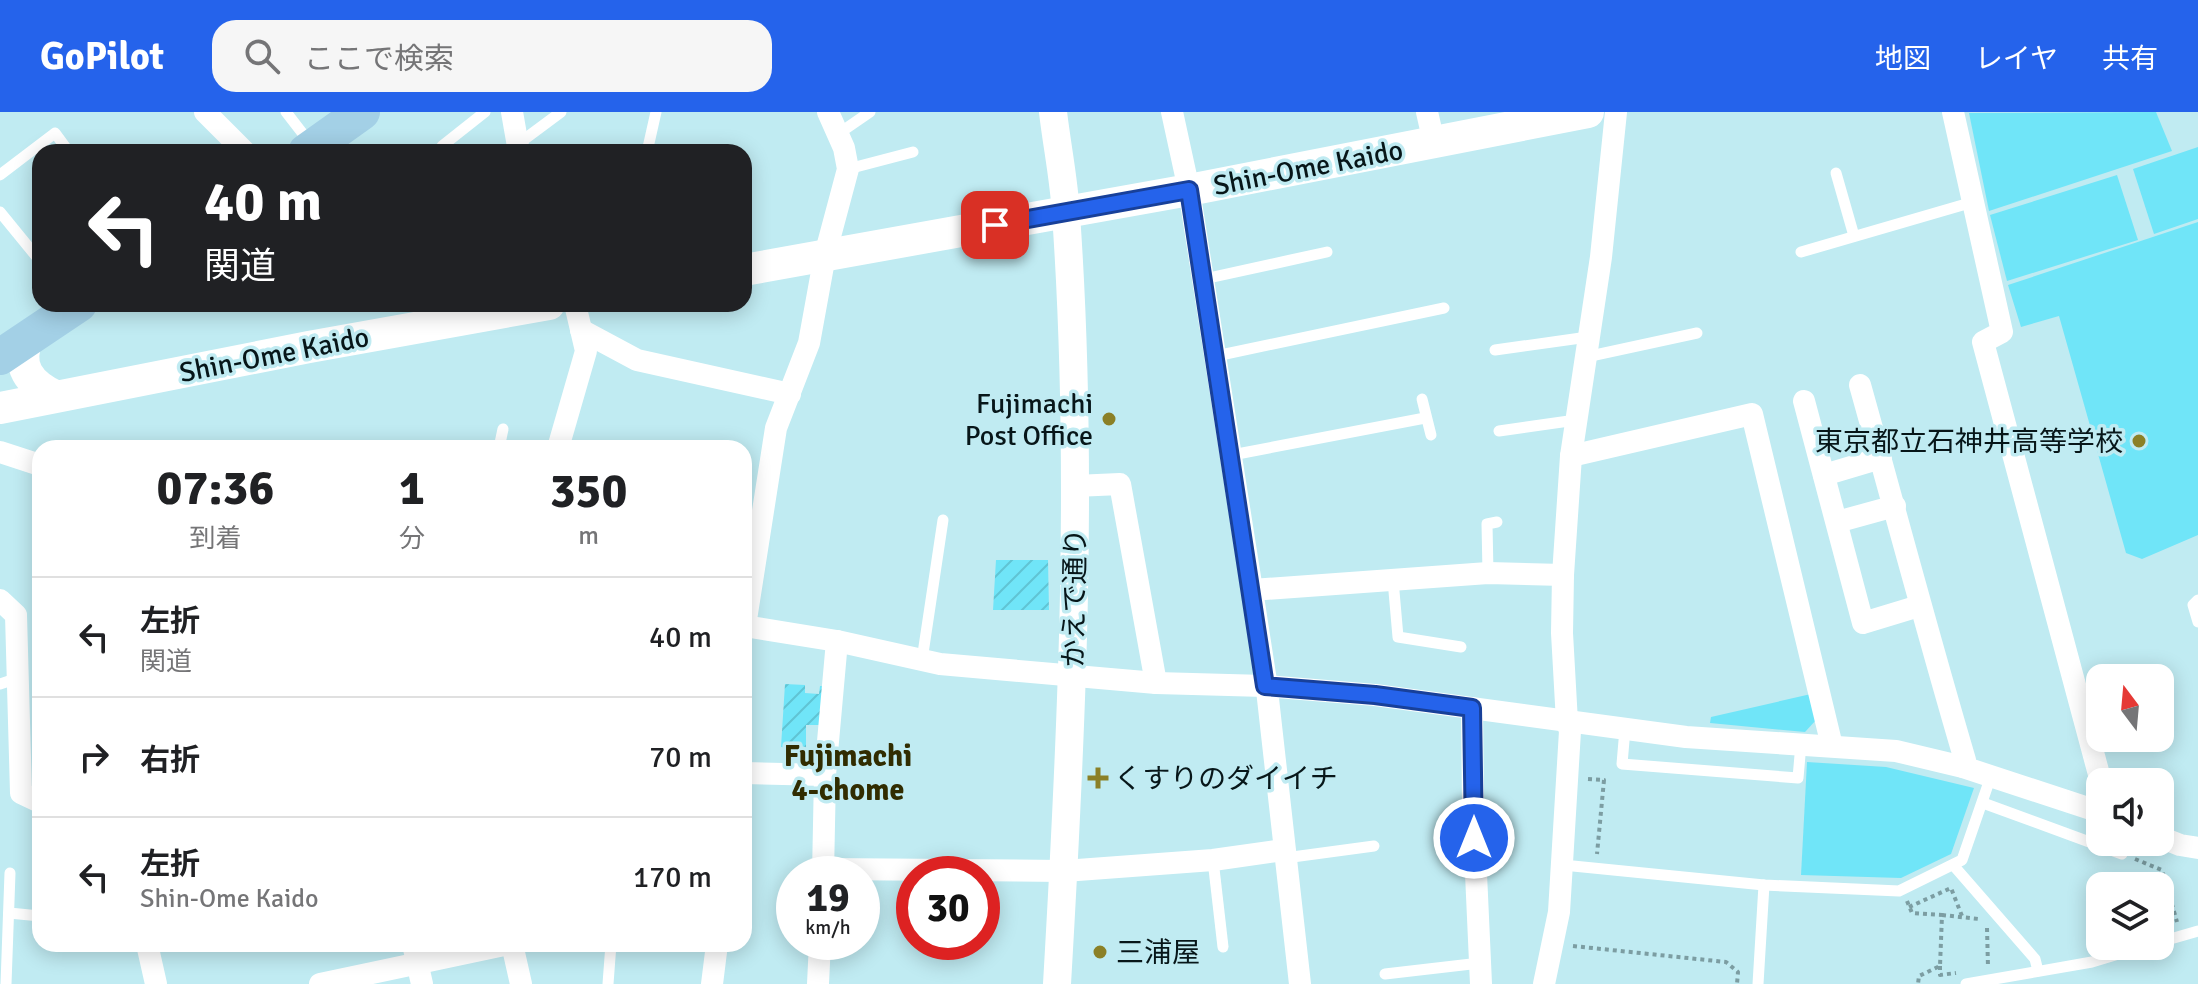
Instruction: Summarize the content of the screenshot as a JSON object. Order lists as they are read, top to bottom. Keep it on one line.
{"streets":{"main road":["Shin-Ome Kaido"],"street":["かえで通り"]},"crossings":[["Shin-Ome Kaido","かえで通り"]],"districts":["Fujimachi 4-chome"],"places":{"other":["Fujimachi Post Office","東京都立石神井高等学校","三浦屋"],"health":["くすりのダイイチ"]},"north":"top","page":{"header":"GoPilot","search":"ここで検索","nav":["地図","レイヤ","共有"],"turn":["40 m","関道"],"eta":["07:36","到着","1","分","350","m"],"list":[{"name":"左折","note":"関道","value":"40 m"},{"name":"右折","value":"70 m"},{"name":"左折","note":"Shin-Ome Kaido","value":"170 m"}],"speed":"19 km/h","limit":"30"}}
